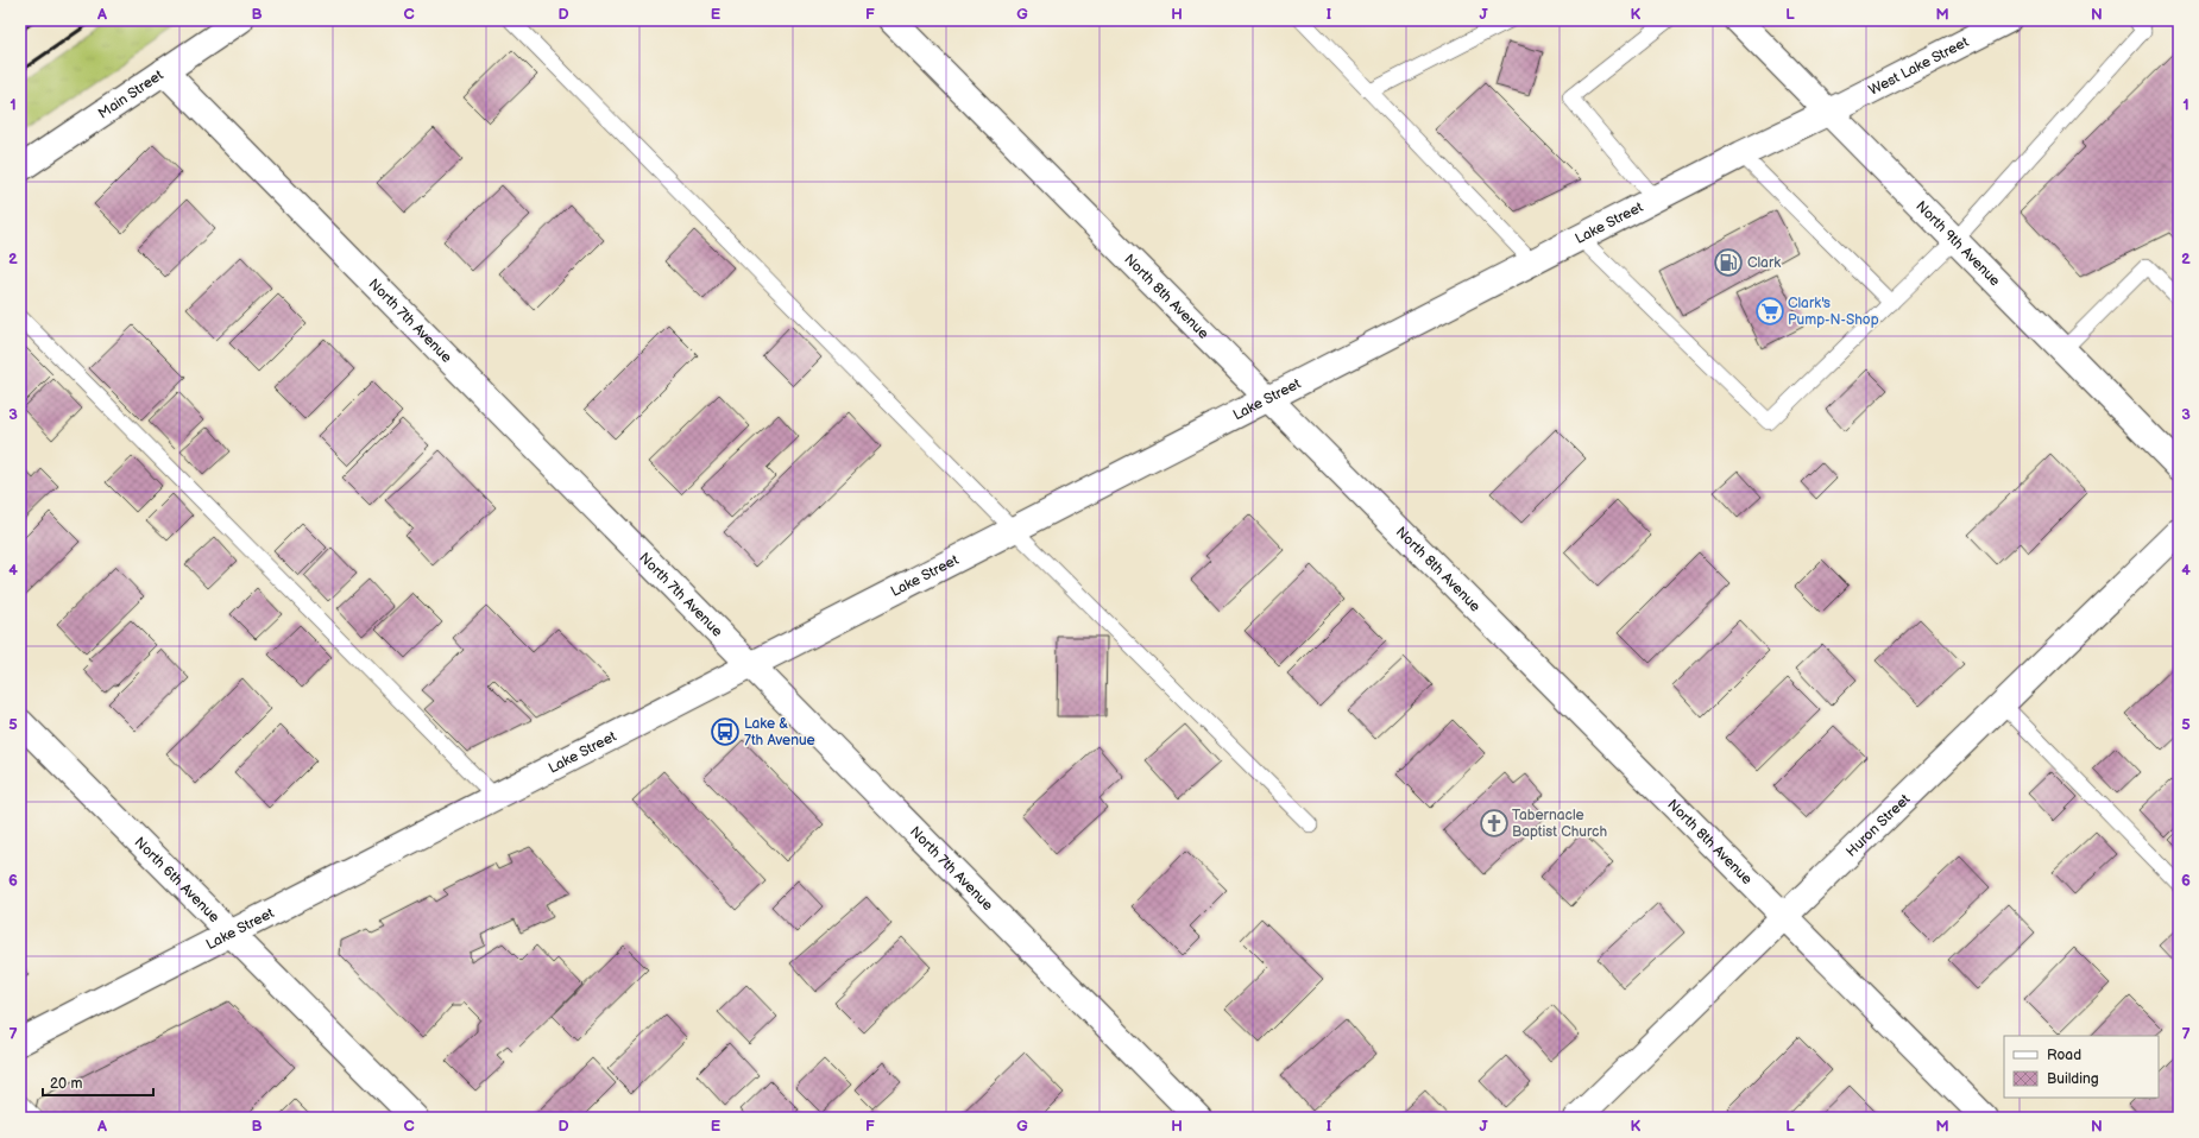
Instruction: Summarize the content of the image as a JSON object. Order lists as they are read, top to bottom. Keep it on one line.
{"streets":{"street":["West Lake Street","Main Street","Lake Street","North 9th Avenue","North 8th Avenue","North 7th Avenue","Huron Street","North 6th Avenue"]},"crossings":[["West Lake Street","Lake Street"],["West Lake Street","North 9th Avenue"],["Main Street","North 7th Avenue"],["Lake Street","North 9th Avenue"],["Lake Street","North 8th Avenue"],["Lake Street","North 7th Avenue"],["Lake Street","North 6th Avenue"],["North 8th Avenue","Huron Street"]],"places":{"fuel station":["Clark"],"supermarket":["Clark's Pump-N-Shop"],"bus stop":["Lake & 7th Avenue"],"church":["Tabernacle Baptist Church"]},"legend":["Road","Building"],"scale_bar":"20 m","grid":{"columns":["A","B","C","D","E","F","G","H","I","J","K","L","M","N"],"rows":["1","2","3","4","5","6","7"]}}
